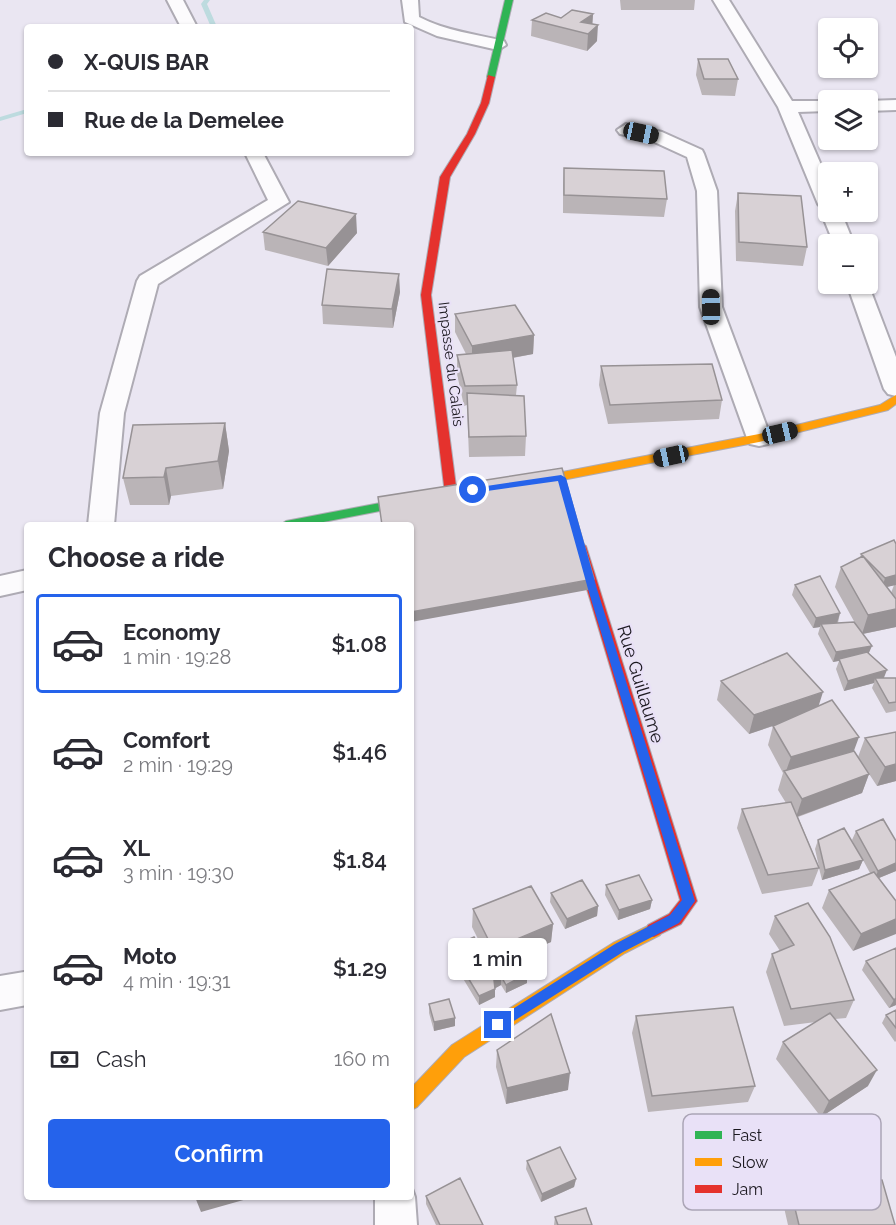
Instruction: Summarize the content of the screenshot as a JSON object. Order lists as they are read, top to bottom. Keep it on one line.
{"streets":{"street":["Impasse du Calais","Rue Guillaume"]},"legend":["Fast","Slow","Jam"],"page":{"map_buttons":["+","−"],"banner":["X-QUIS BAR","Rue de la Demelee"],"heading":"Choose a ride","list":[{"name":"Economy","note":"1 min · 19:28","value":"$1.08"},{"name":"Comfort","note":"2 min · 19:29","value":"$1.46"},{"name":"XL","note":"3 min · 19:30","value":"$1.84"},{"name":"Moto","note":"4 min · 19:31","value":"$1.29"}],"bubble":"1 min","pay":["Cash","160 m"],"buttons":"Confirm"}}
